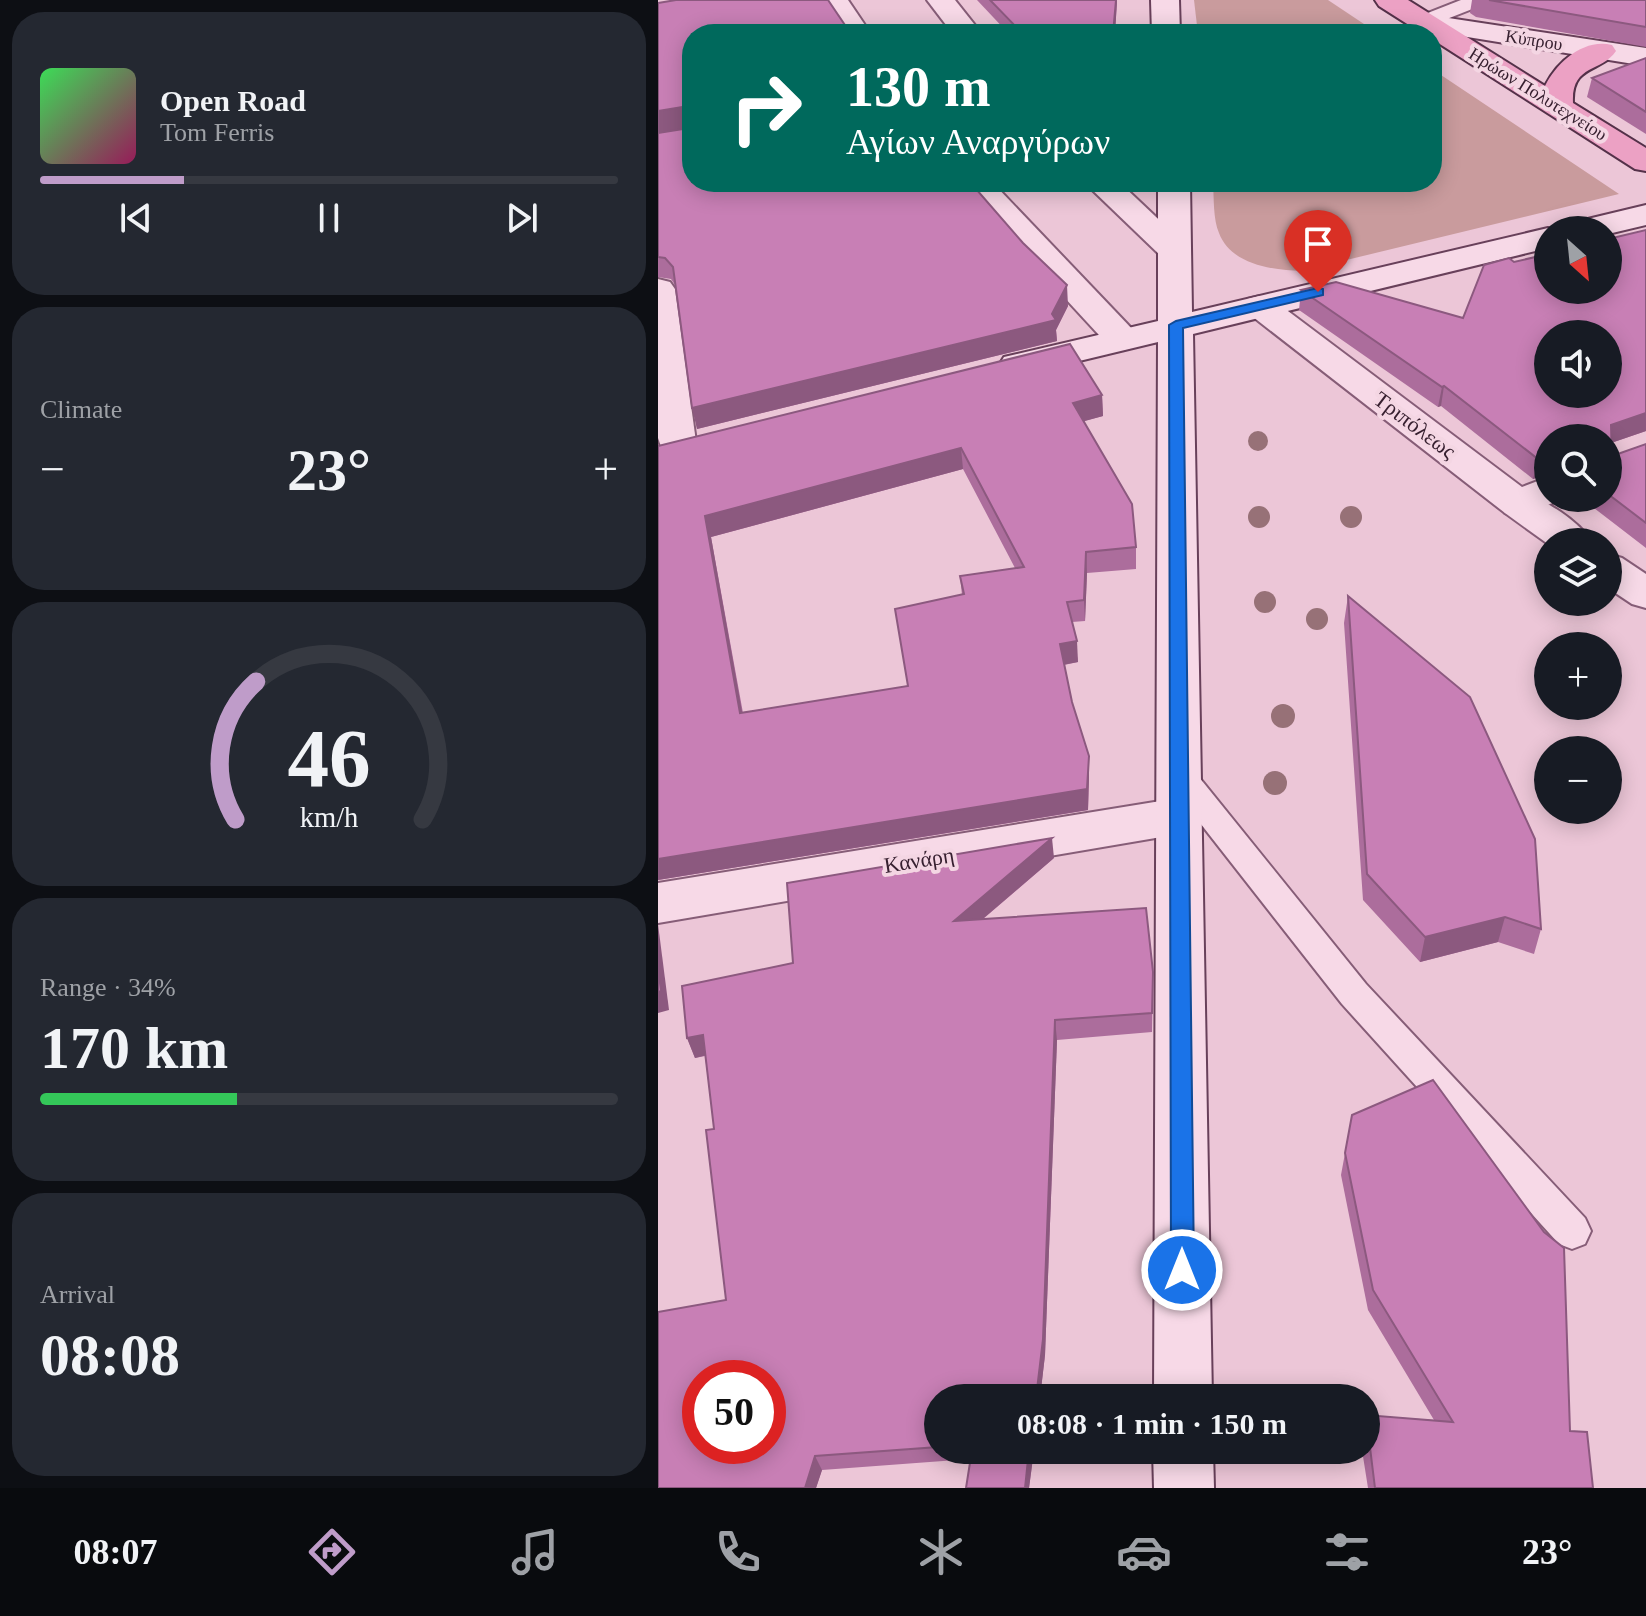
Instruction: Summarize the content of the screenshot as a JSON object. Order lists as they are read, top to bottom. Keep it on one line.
{"streets":{"main road":["Κύπρου","Ηρώων Πολυτεχνείου","Τριπόλεως","Κανάρη"]},"crossings":[["Κύπρου","Ηρώων Πολυτεχνείου"]],"north":"bottom right","page":{"turn":["130 m","Αγίων Αναργύρων"],"song":["Open Road","Tom Ferris"],"map_buttons":["+","−"],"tile":["Climate",["Range · 34%","170 km"],["Arrival","08:08"]],"heat":["−","23°","+"],"limit":"50","trip":"08:08 · 1 min · 150 m","tabs":["08:07","23°"],"gauge":["46","km/h"]}}
